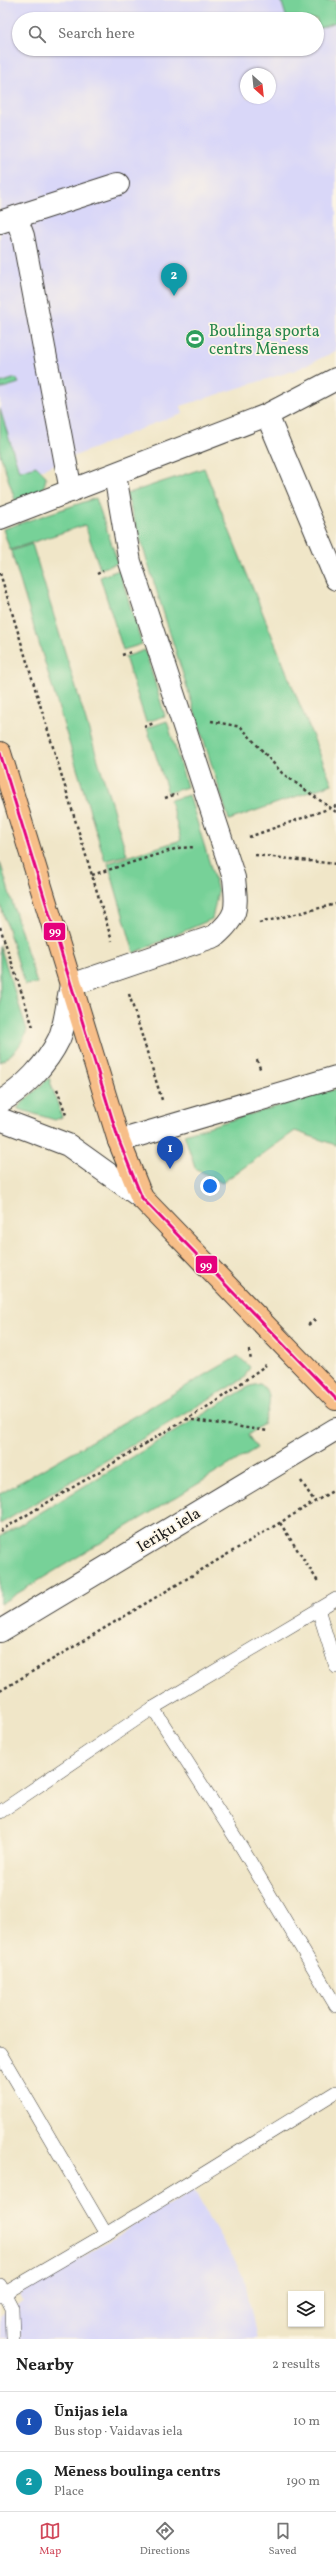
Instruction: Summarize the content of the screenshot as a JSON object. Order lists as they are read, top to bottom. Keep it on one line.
{"streets":{"street":["Ieriķu iela"]},"places":{"sports":["Boulinga sporta centrs Mēness"]},"lines":["transit line 99"],"north":"bottom right","page":{"search":"Search here","pins":["2","1"],"heading":["Nearby","2 results"],"list":[{"mark":"1","name":"Ūnijas iela","note":"Bus stop · Vaidavas iela","value":"10 m"},{"mark":"2","name":"Mēness boulinga centrs","note":"Place","value":"190 m"}],"nav":["Map","Directions","Saved"]}}
